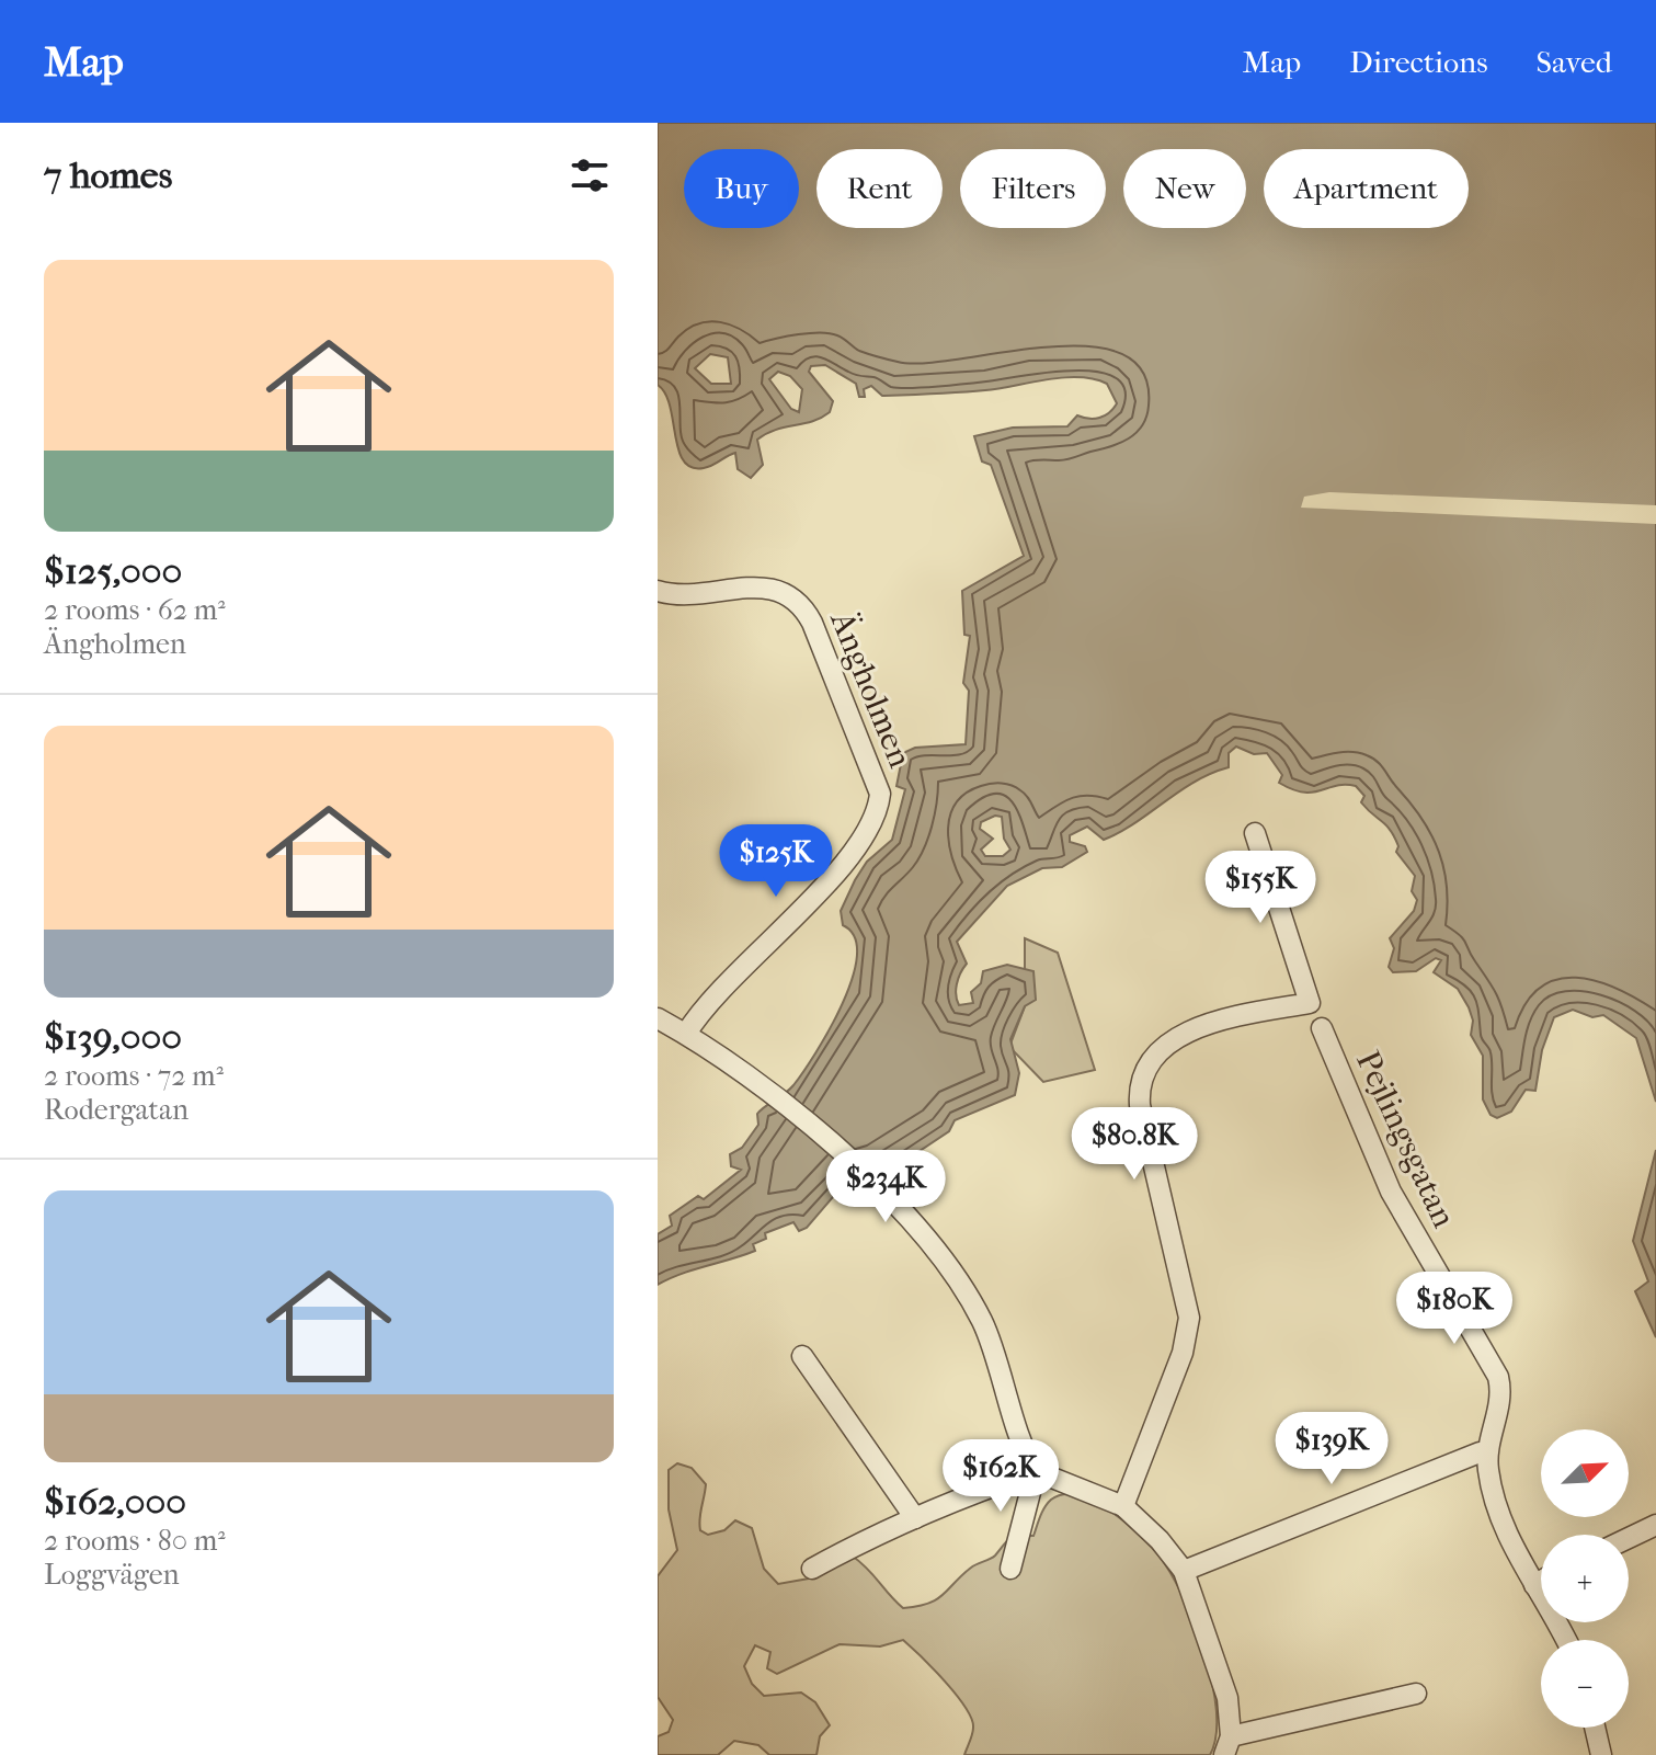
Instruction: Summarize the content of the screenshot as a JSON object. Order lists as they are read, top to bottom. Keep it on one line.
{"streets":{"street":["Ängholmen","Pejlingsgatan"]},"north":"top right","page":{"header":"Map","nav":["Map","Directions","Saved"],"heading":"7 homes","chip":["Buy","Rent","Filters","New","Apartment"],"list":[{"name":"$125,000","note":"2 rooms · 62 m² · Ängholmen"},{"name":"$139,000","note":"2 rooms · 72 m² · Rodergatan"},{"name":"$162,000","note":"2 rooms · 80 m² · Loggvägen"}],"price":["$125K","$155K","$80.8K","$234K","$180K","$139K","$162K"],"map_buttons":["+","−"]}}
